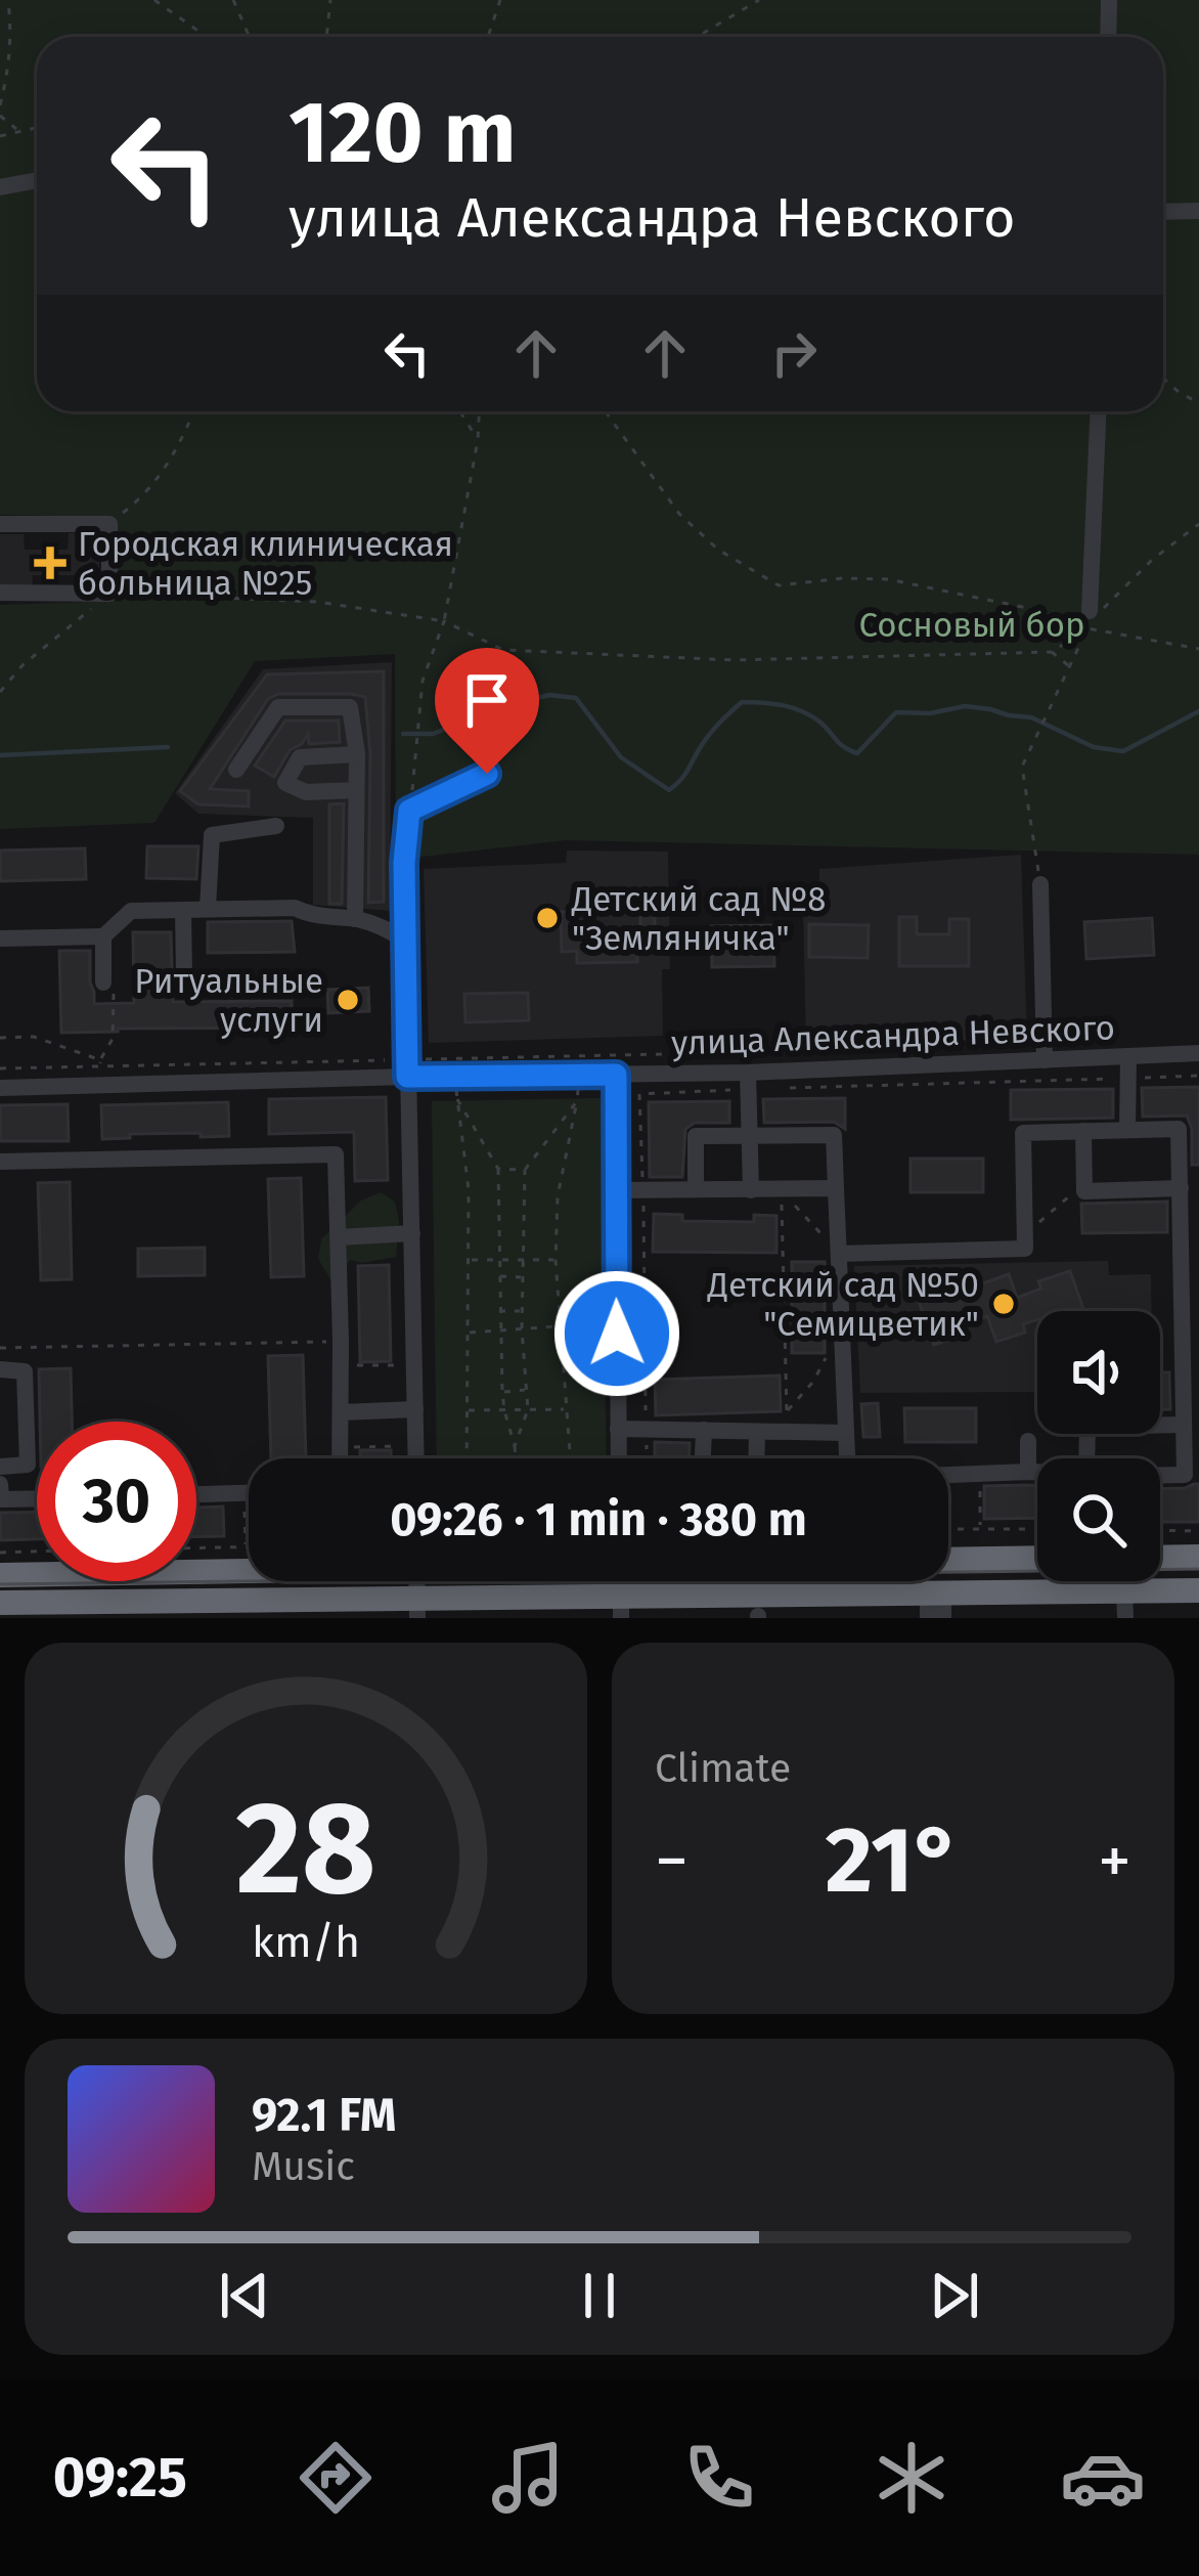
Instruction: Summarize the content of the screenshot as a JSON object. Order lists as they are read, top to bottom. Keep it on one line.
{"streets":{"street":["улица Александра Невского"]},"parks":["Сосновый бор"],"places":{"health":["Городская клиническая больница №25"],"other":["Детский сад №8 \"Земляничка\"","Ритуальные услуги","Детский сад №50 \"Семицветик\""]},"page":{"turn":["120 m","улица Александра Невского"],"limit":"30","trip":"09:26 · 1 min · 380 m","tile":"Climate","heat":["−","21°","+"],"song":["92.1 FM","Music"],"tabs":"09:25","gauge":["28","km/h"]}}
